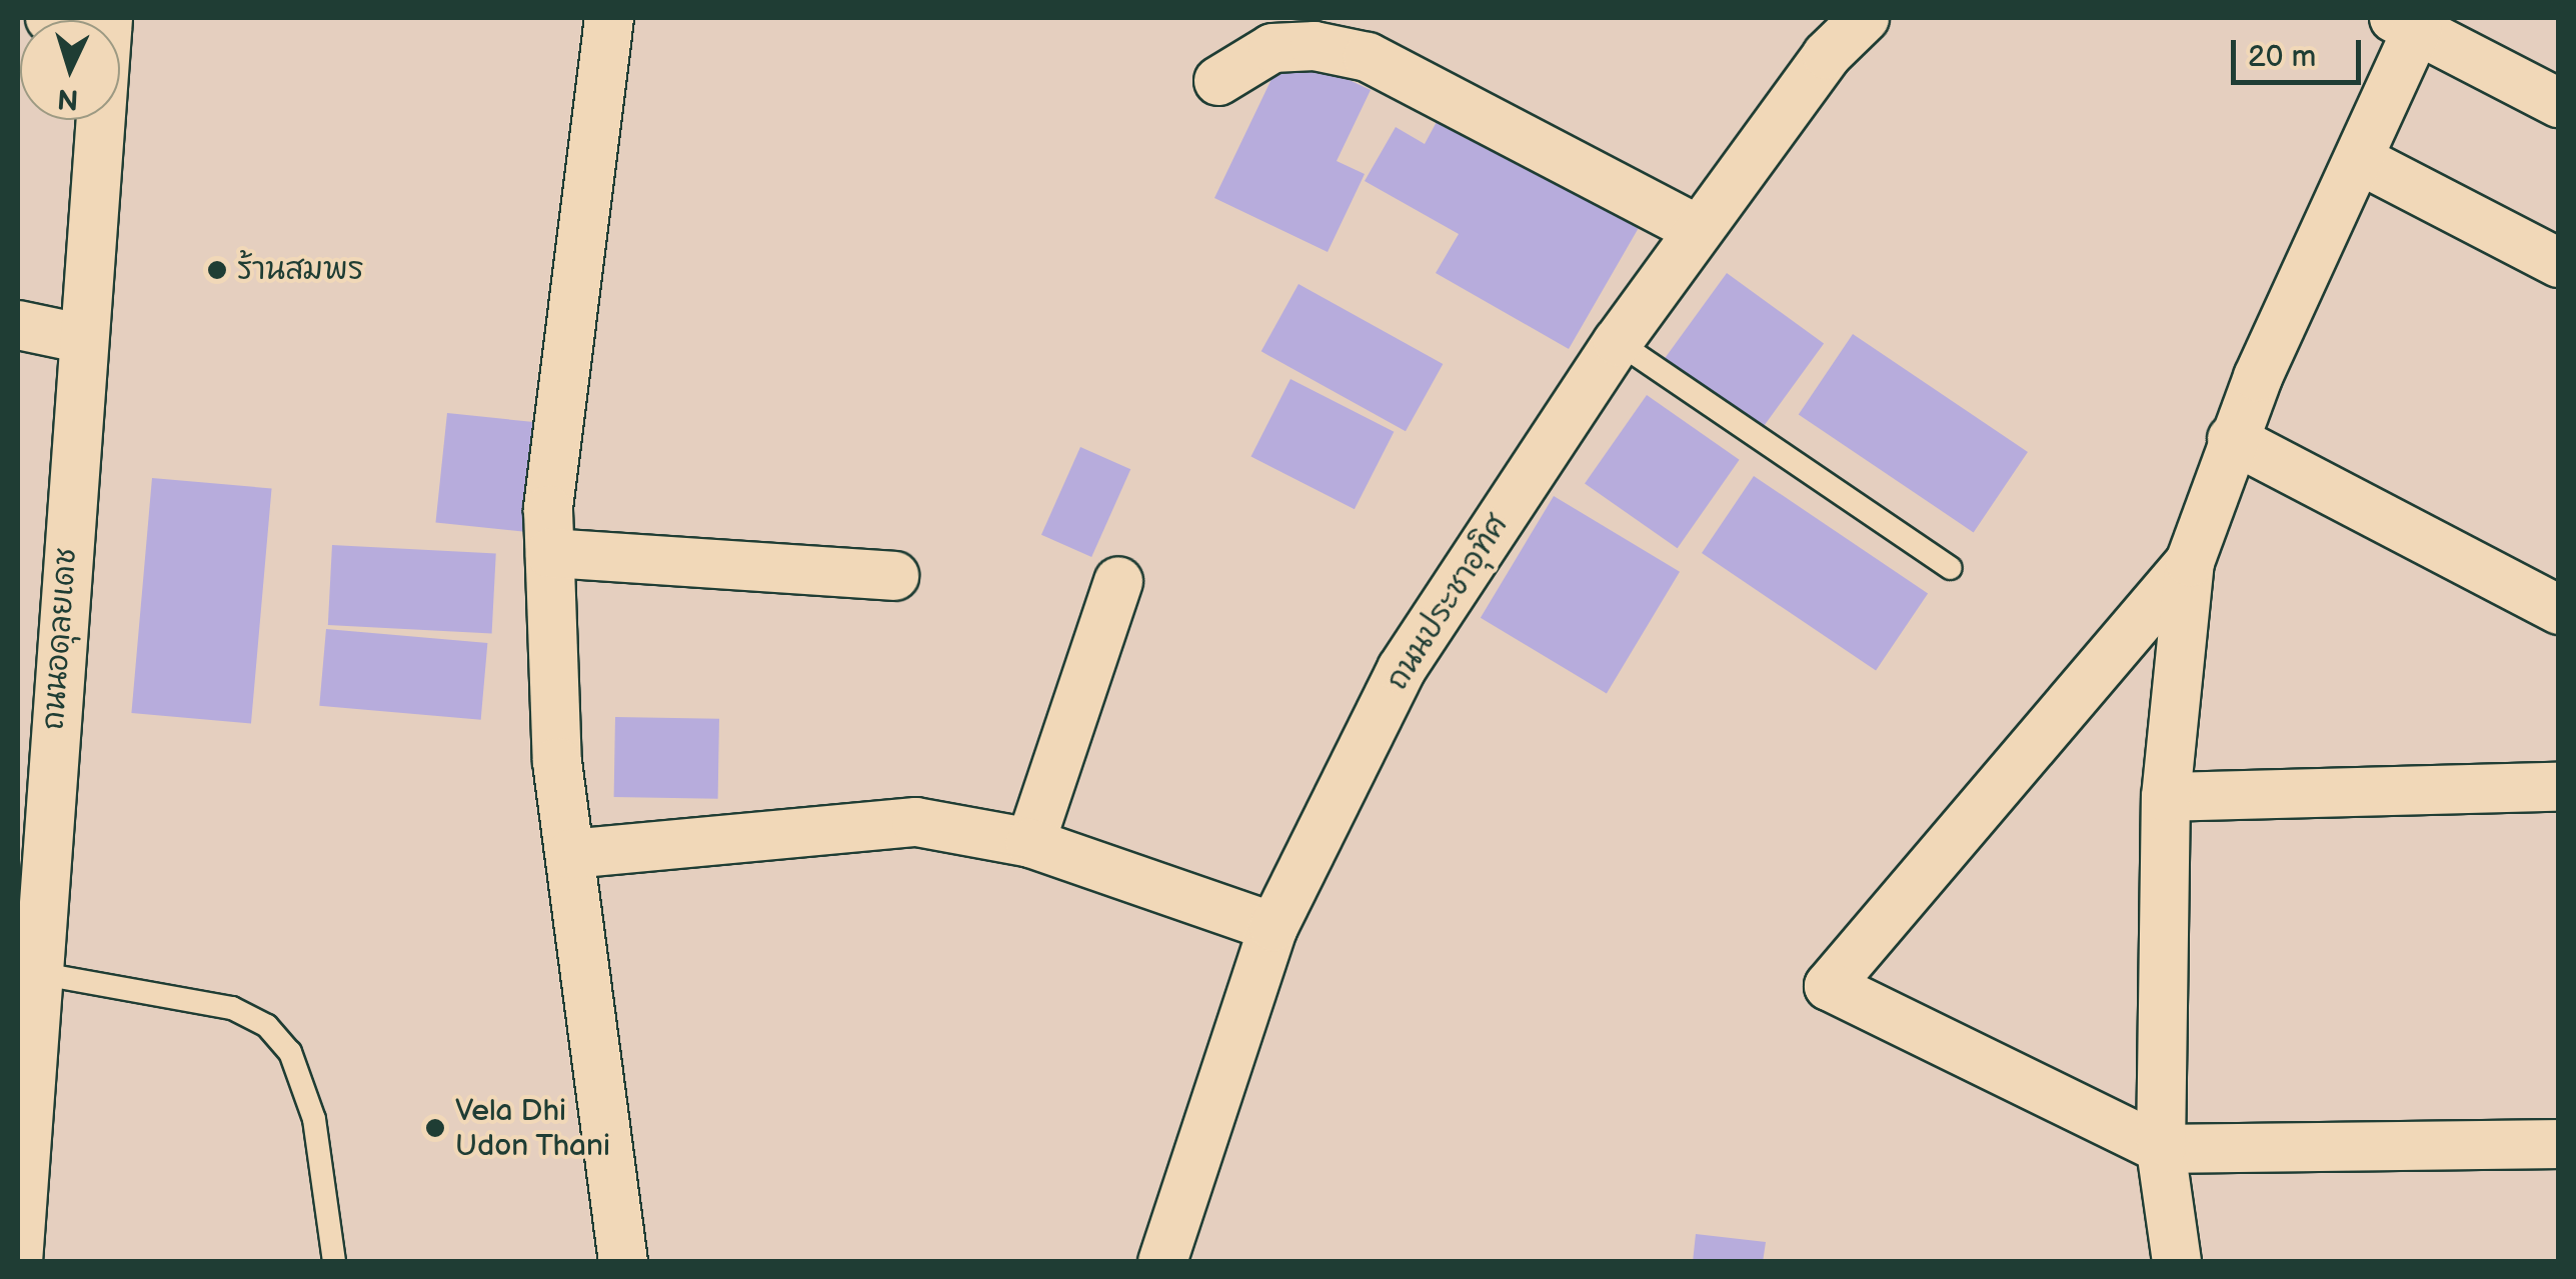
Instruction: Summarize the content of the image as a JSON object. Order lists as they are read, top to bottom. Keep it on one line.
{"streets":{"street":["ถนนประชาอุทิศ","ถนนอดุลยเดช"]},"places":["ร้านสมพร","Vela Dhi Udon Thani"],"scale_bar":"20 m","north":"bottom"}
